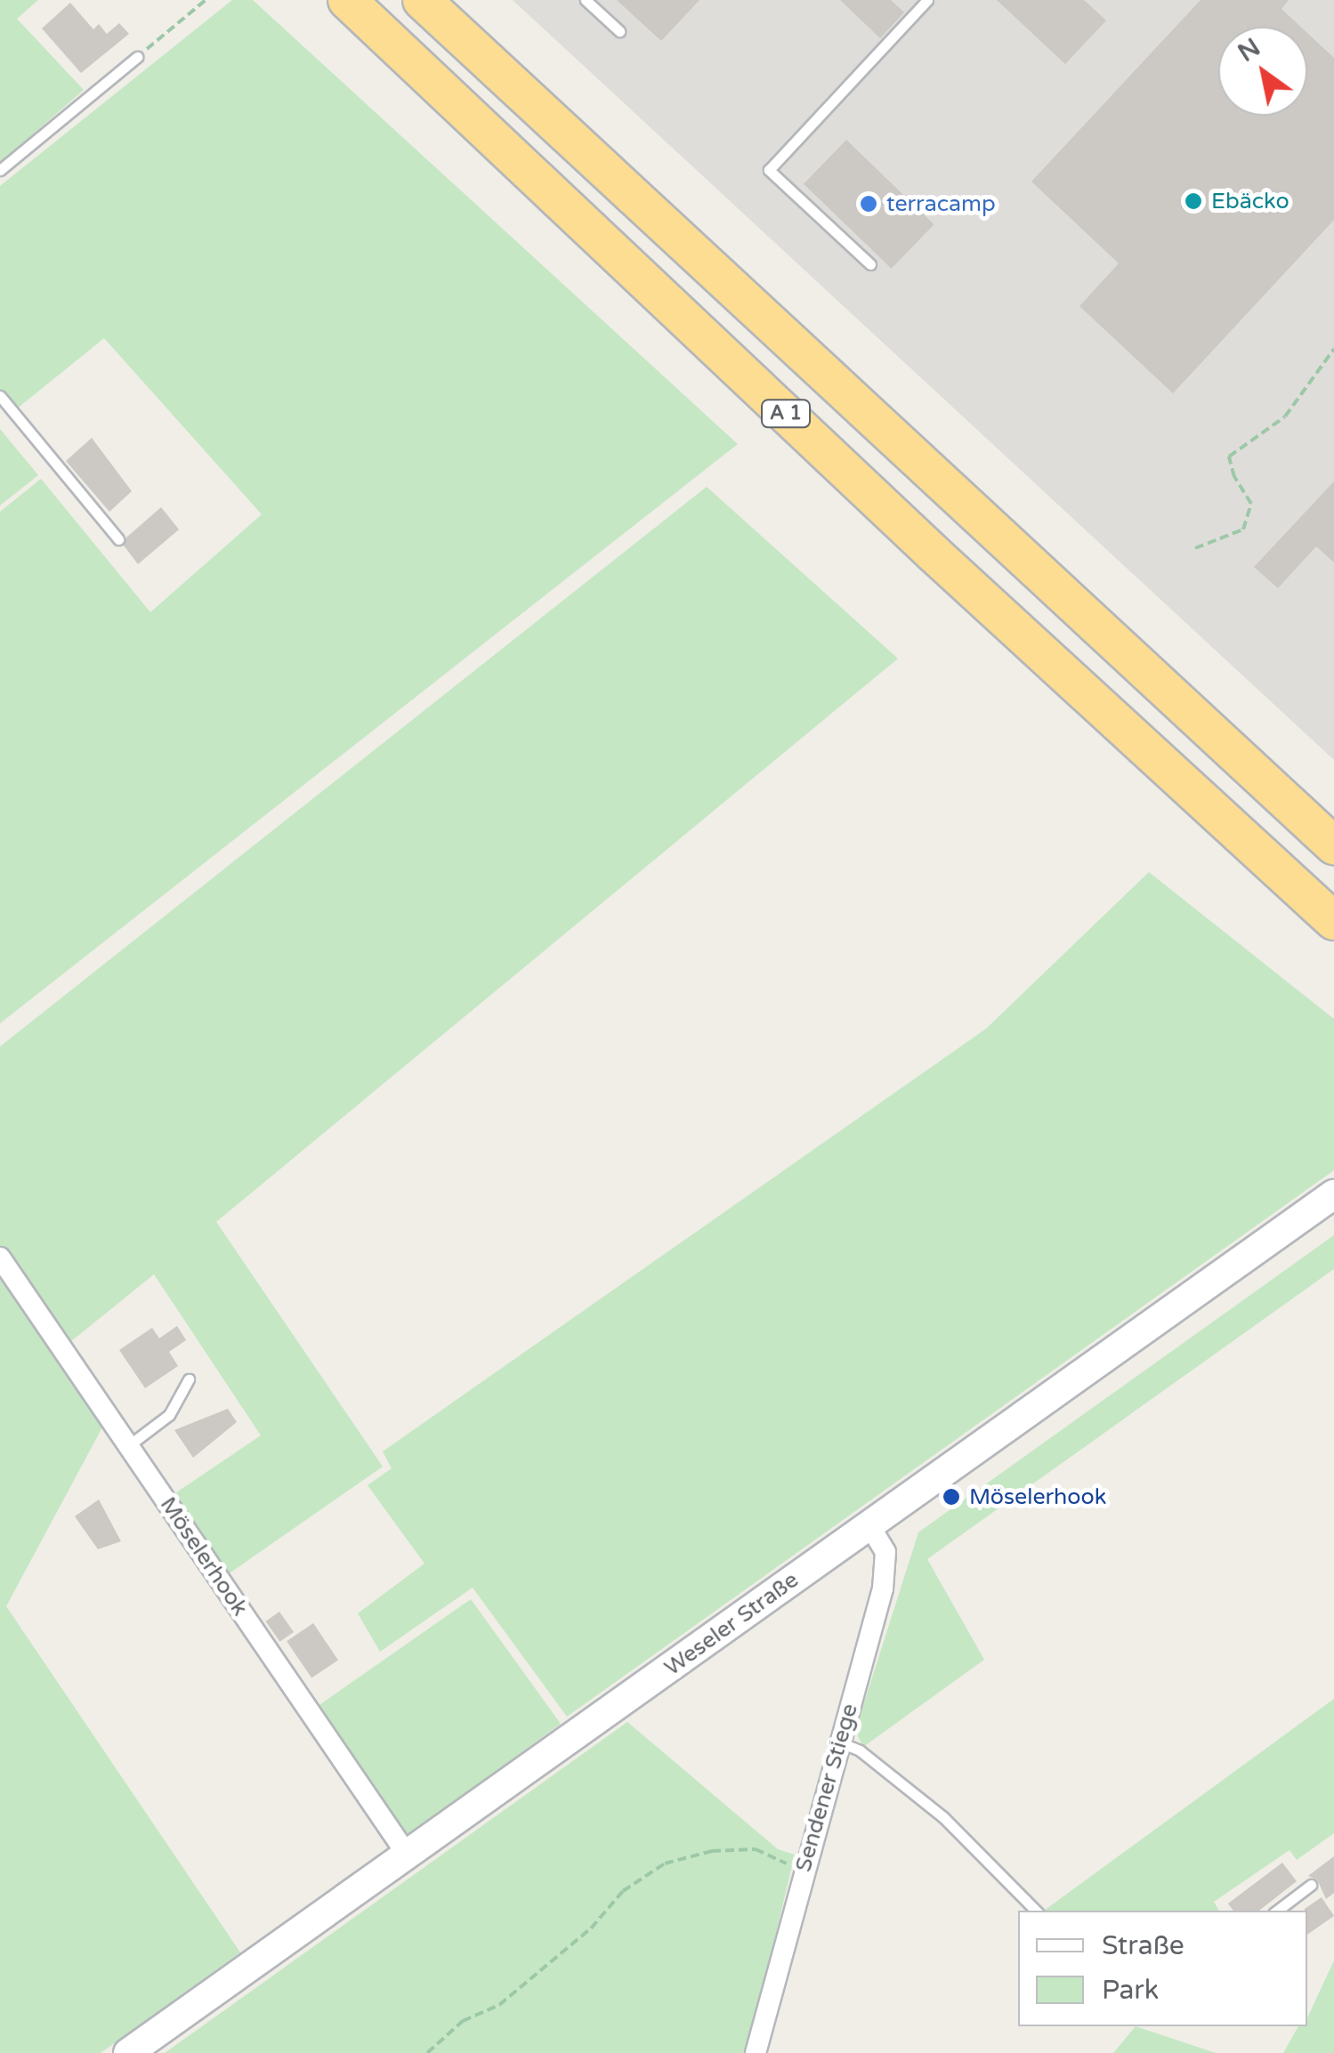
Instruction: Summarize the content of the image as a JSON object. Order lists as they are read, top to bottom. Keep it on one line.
{"streets":{"highway":["A 1"],"main road":["Weseler Straße"],"street":["Möselerhook","Sendener Stiege"]},"crossings":[["Möselerhook","Weseler Straße"],["Weseler Straße","Sendener Stiege"]],"places":["Ebäcko","terracamp","Möselerhook"],"legend":["Straße","Park"],"north":"top left"}
